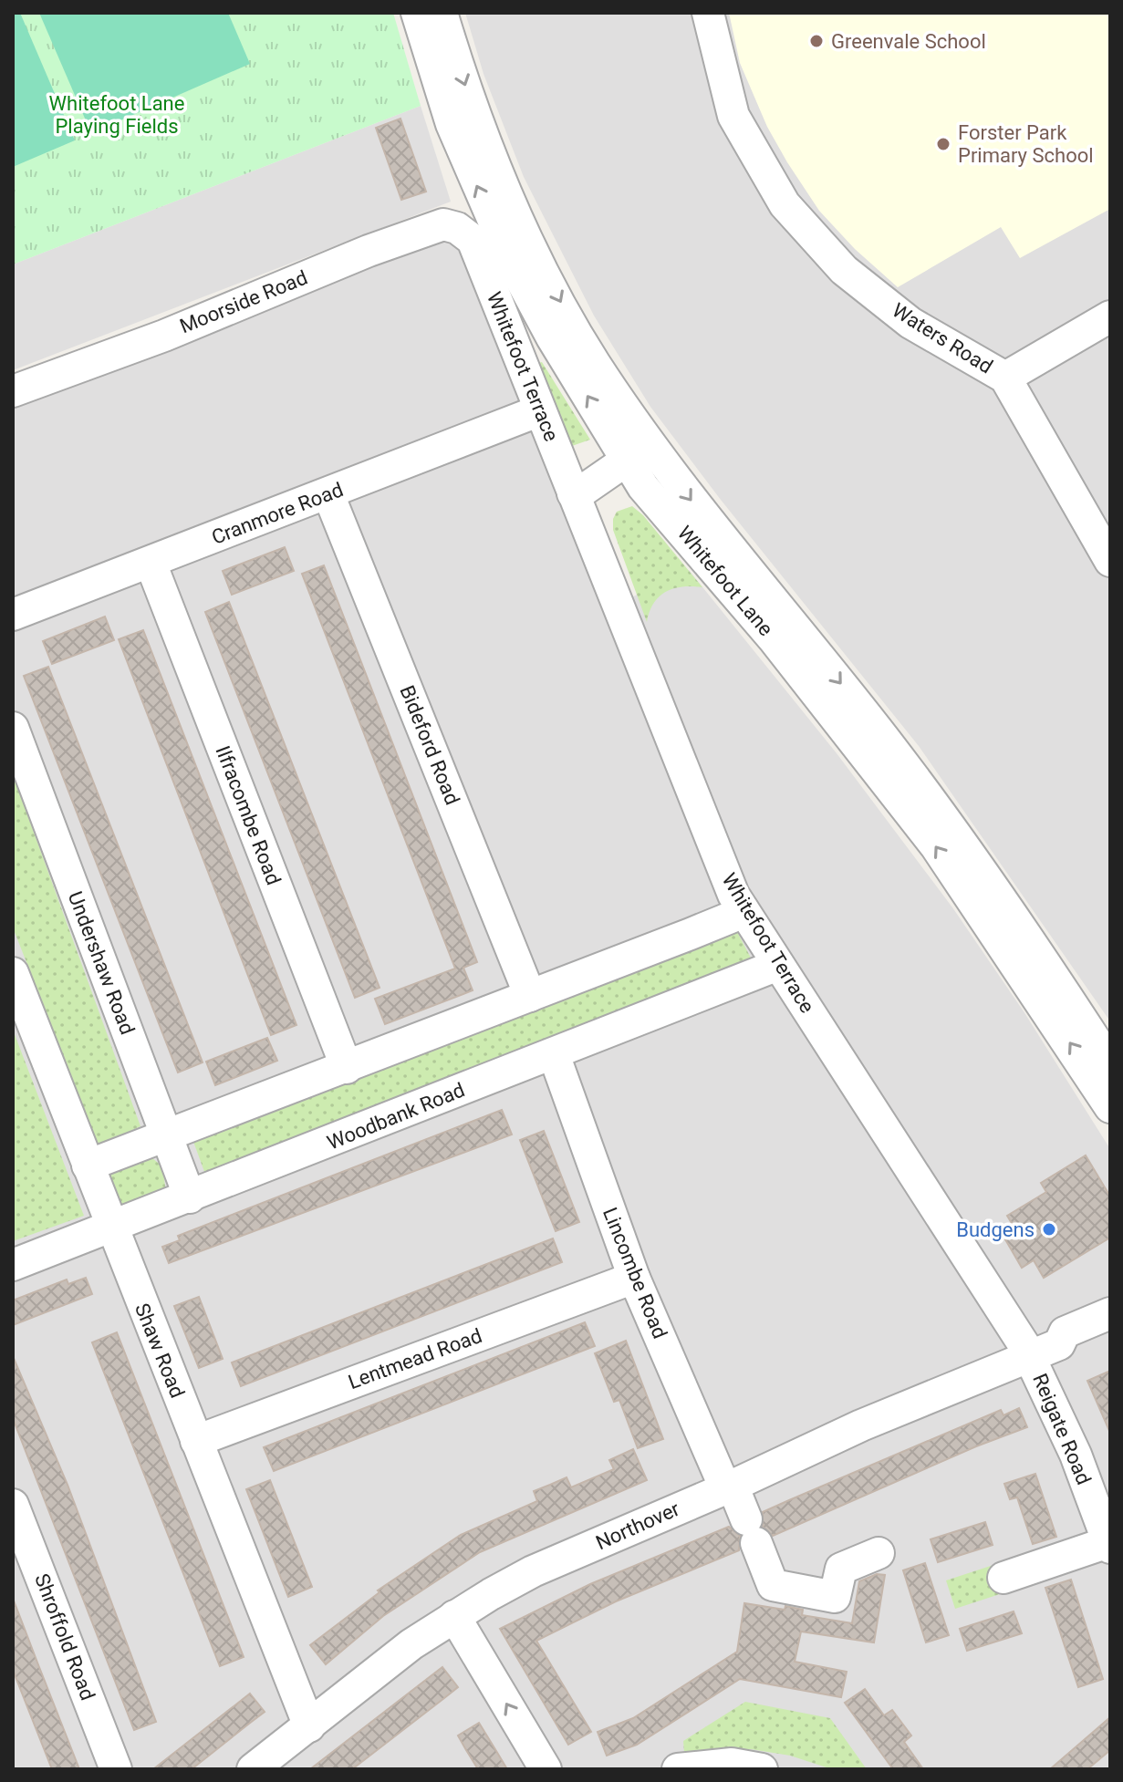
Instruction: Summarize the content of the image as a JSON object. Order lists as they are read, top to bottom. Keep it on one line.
{"streets":{"street":["Moorside Road","Waters Road","Whitefoot Terrace","Cranmore Road","Whitefoot Lane","Bideford Road","Ilfracombe Road","Undershaw Road","Woodbank Road","Lincombe Road","Shaw Road","Lentmead Road","Reigate Road","Northover","Shroffold Road"]},"crossings":[["Moorside Road","Whitefoot Terrace"],["Whitefoot Terrace","Cranmore Road"],["Whitefoot Terrace","Woodbank Road"],["Whitefoot Terrace","Reigate Road"],["Whitefoot Terrace","Northover"],["Cranmore Road","Bideford Road"],["Cranmore Road","Ilfracombe Road"],["Undershaw Road","Woodbank Road"],["Woodbank Road","Lincombe Road"],["Woodbank Road","Shaw Road"],["Lincombe Road","Lentmead Road"],["Lincombe Road","Northover"],["Shaw Road","Lentmead Road"],["Shaw Road","Northover"],["Reigate Road","Northover"]],"parks":["Whitefoot Lane Playing Fields"],"places":["Greenvale School","Forster Park Primary School","Budgens"]}
